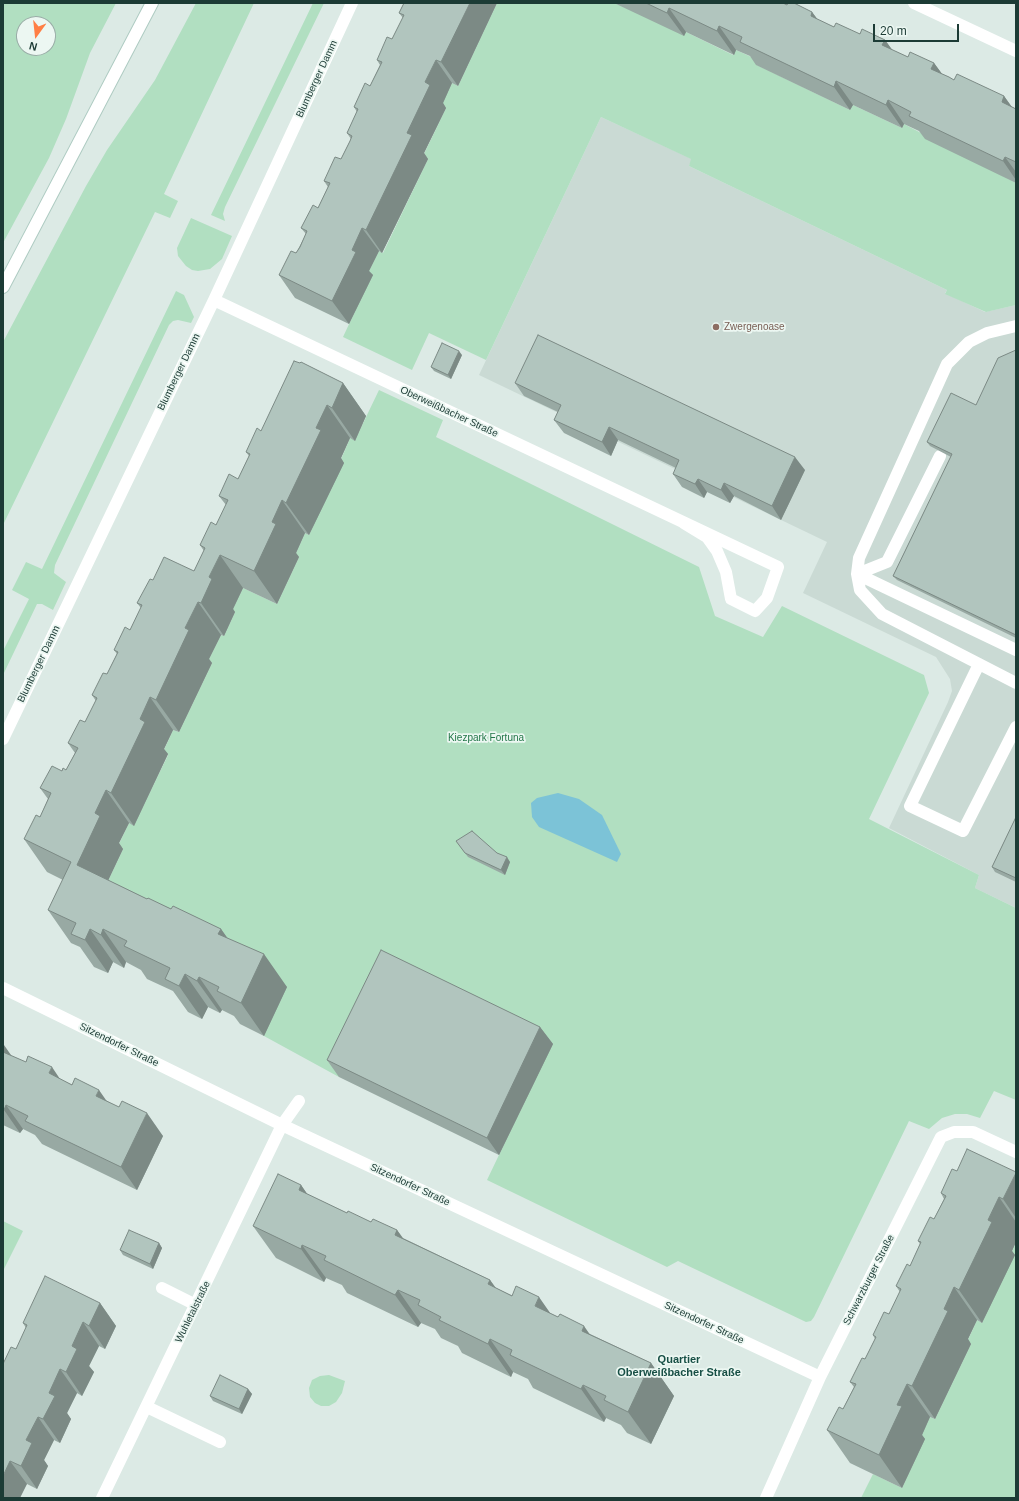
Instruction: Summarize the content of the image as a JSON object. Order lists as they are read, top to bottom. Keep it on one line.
{"streets":{"street":["Blumberger Damm","Oberweißbacher Straße","Sitzendorfer Straße","Schwarzburger Straße","Wuhletalstraße"]},"crossings":[["Blumberger Damm","Oberweißbacher Straße"],["Sitzendorfer Straße","Schwarzburger Straße"],["Sitzendorfer Straße","Wuhletalstraße"]],"districts":["Quartier Oberweißbacher Straße"],"parks":["Kiezpark Fortuna"],"places":["Zwergenoase"],"scale_bar":"20 m","north":"bottom"}
